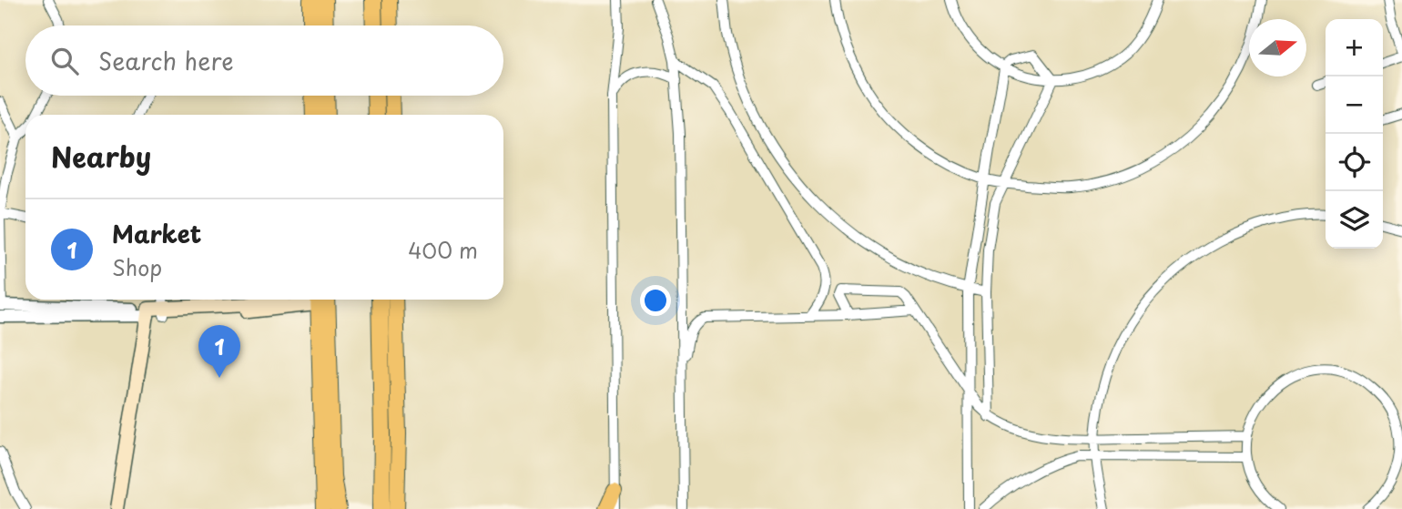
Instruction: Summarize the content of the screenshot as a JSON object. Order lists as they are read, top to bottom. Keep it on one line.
{"north":"right","page":{"map_buttons":["+","−"],"search":"Search here","heading":"Nearby","list":[{"mark":"1","name":"Market","note":"Shop","value":"400 m"}],"pins":"1"}}
